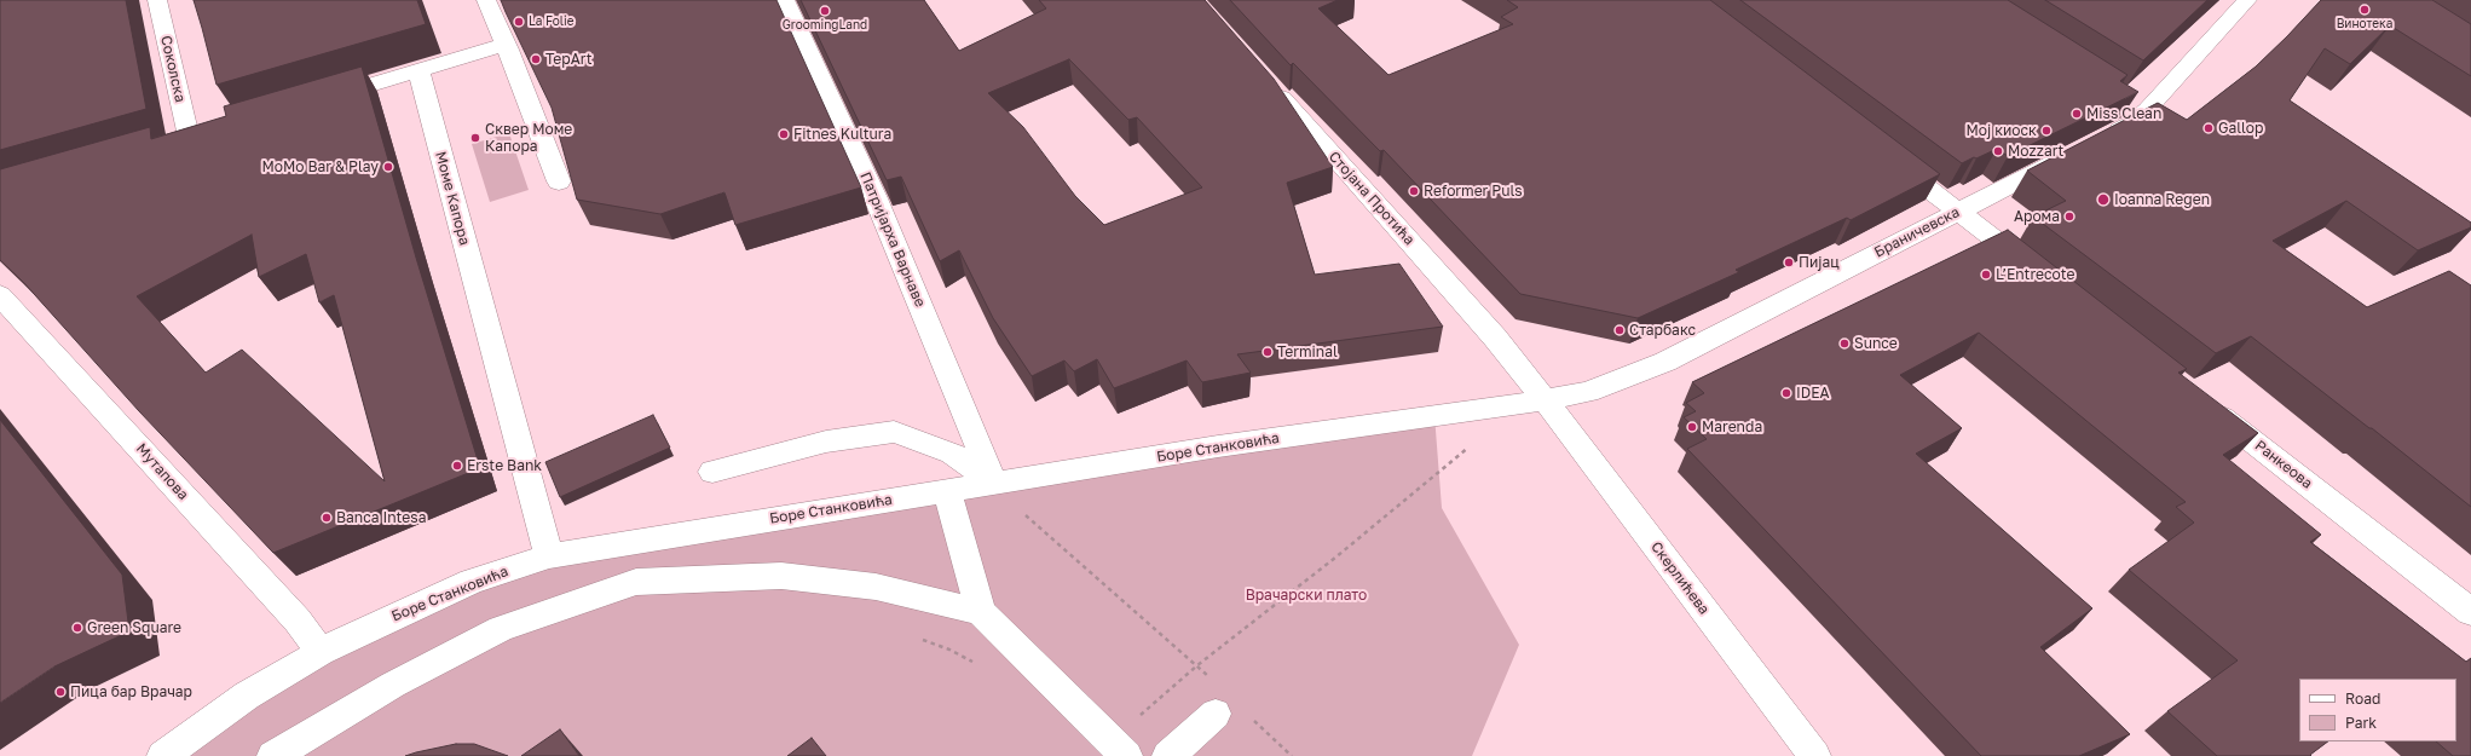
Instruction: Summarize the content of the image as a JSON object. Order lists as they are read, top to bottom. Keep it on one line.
{"streets":{"street":["Соколска","Моме Капора","Стојана Протића","Браничевска","Патријарха Варнаве","Боре Станковића","Ранкеова","Мутапова","Скерлићева"]},"crossings":[["Моме Капора","Боре Станковића"],["Стојана Протића","Браничевска"],["Стојана Протића","Боре Станковића"],["Стојана Протића","Скерлићева"],["Браничевска","Боре Станковића"],["Браничевска","Скерлићева"],["Патријарха Варнаве","Боре Станковића"],["Боре Станковића","Мутапова"],["Боре Станковића","Скерлићева"]],"parks":["Врачарски плато"],"places":["Винотека","GroomingLand","La Folie","TepArt","Miss Clean","Gallop","Мој киоск","Fitnes Kultura","Сквер Моме Капора","Mozzart","MoMo Bar & Play","Reformer Puls","Ioanna Regen","Арома","Пијац","L’Entrecote","Старбакс","Sunce","Terminal","IDEA","Marenda","Erste Bank","Banca Intesa","Green Square","Пица бар Врачар"],"legend":["Road","Park"]}
